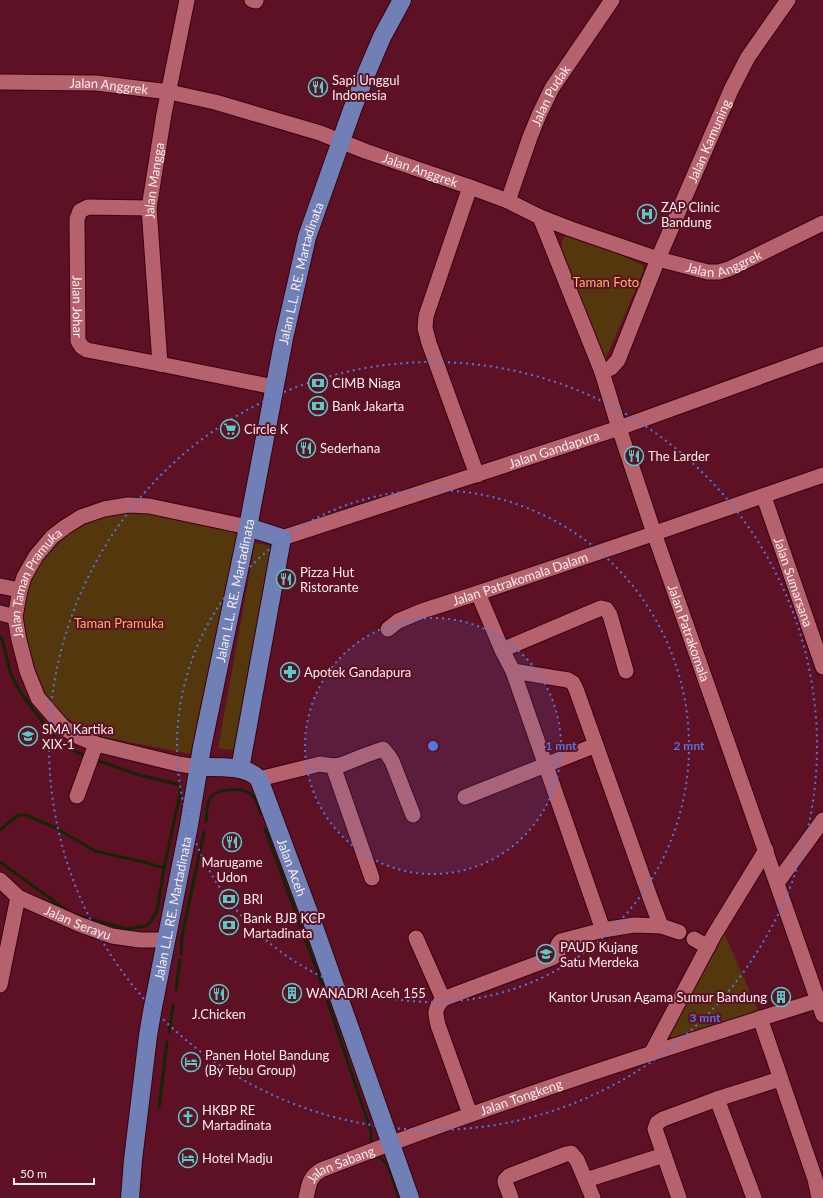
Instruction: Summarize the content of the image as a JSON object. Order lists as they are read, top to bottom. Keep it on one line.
{"streets":{"main road":["Jalan L.L. RE. Martadinata","Jalan Aceh"],"street":["Jalan Anggrek","Jalan Pudak","Jalan Kamuning","Jalan Mangga","Jalan Johar","Jalan Gandapura","Jalan Patrakomala Dalam","Jalan Sumarsana","Jalan Taman Pramuka","Jalan Patrakomala","Jalan Serayu","Jalan Tongkeng","Jalan Sabang"]},"crossings":[["Jalan Anggrek","Jalan Pudak"],["Jalan Anggrek","Jalan Kamuning"],["Jalan Anggrek","Jalan Mangga"],["Jalan Anggrek","Jalan L.L. RE. Martadinata"],["Jalan Anggrek","Jalan Patrakomala"],["Jalan Kamuning","Jalan Patrakomala"],["Jalan Mangga","Jalan Johar"],["Jalan L.L. RE. Martadinata","Jalan Johar"],["Jalan L.L. RE. Martadinata","Jalan Taman Pramuka"],["Jalan L.L. RE. Martadinata","Jalan Serayu"],["Jalan Gandapura","Jalan Patrakomala"],["Jalan Patrakomala Dalam","Jalan Patrakomala"],["Jalan Patrakomala","Jalan Tongkeng"],["Jalan Aceh","Jalan Tongkeng"],["Jalan Aceh","Jalan Sabang"],["Jalan Tongkeng","Jalan Sabang"]],"parks":["Taman Foto","Taman Pramuka"],"places":{"restaurant":["Sapi Unggul Indonesia","Sederhana","The Larder","Pizza Hut Ristorante","Marugame Udon","J.Chicken"],"hospital":["ZAP Clinic Bandung"],"bank":["CIMB Niaga","Bank Jakarta","BRI","Bank BJB KCP Martadinata"],"supermarket":["Circle K"],"pharmacy":["Apotek Gandapura"],"school or university":["SMA Kartika XIX-1","PAUD Kujang Satu Merdeka"],"building":["WANADRI Aceh 155","Kantor Urusan Agama Sumur Bandung"],"hotel":["Panen Hotel Bandung (By Tebu Group)","Hotel Madju"],"church":["HKBP RE Martadinata"]},"scale_bar":"50 m","rings":["1 mnt","2 mnt","3 mnt"]}
